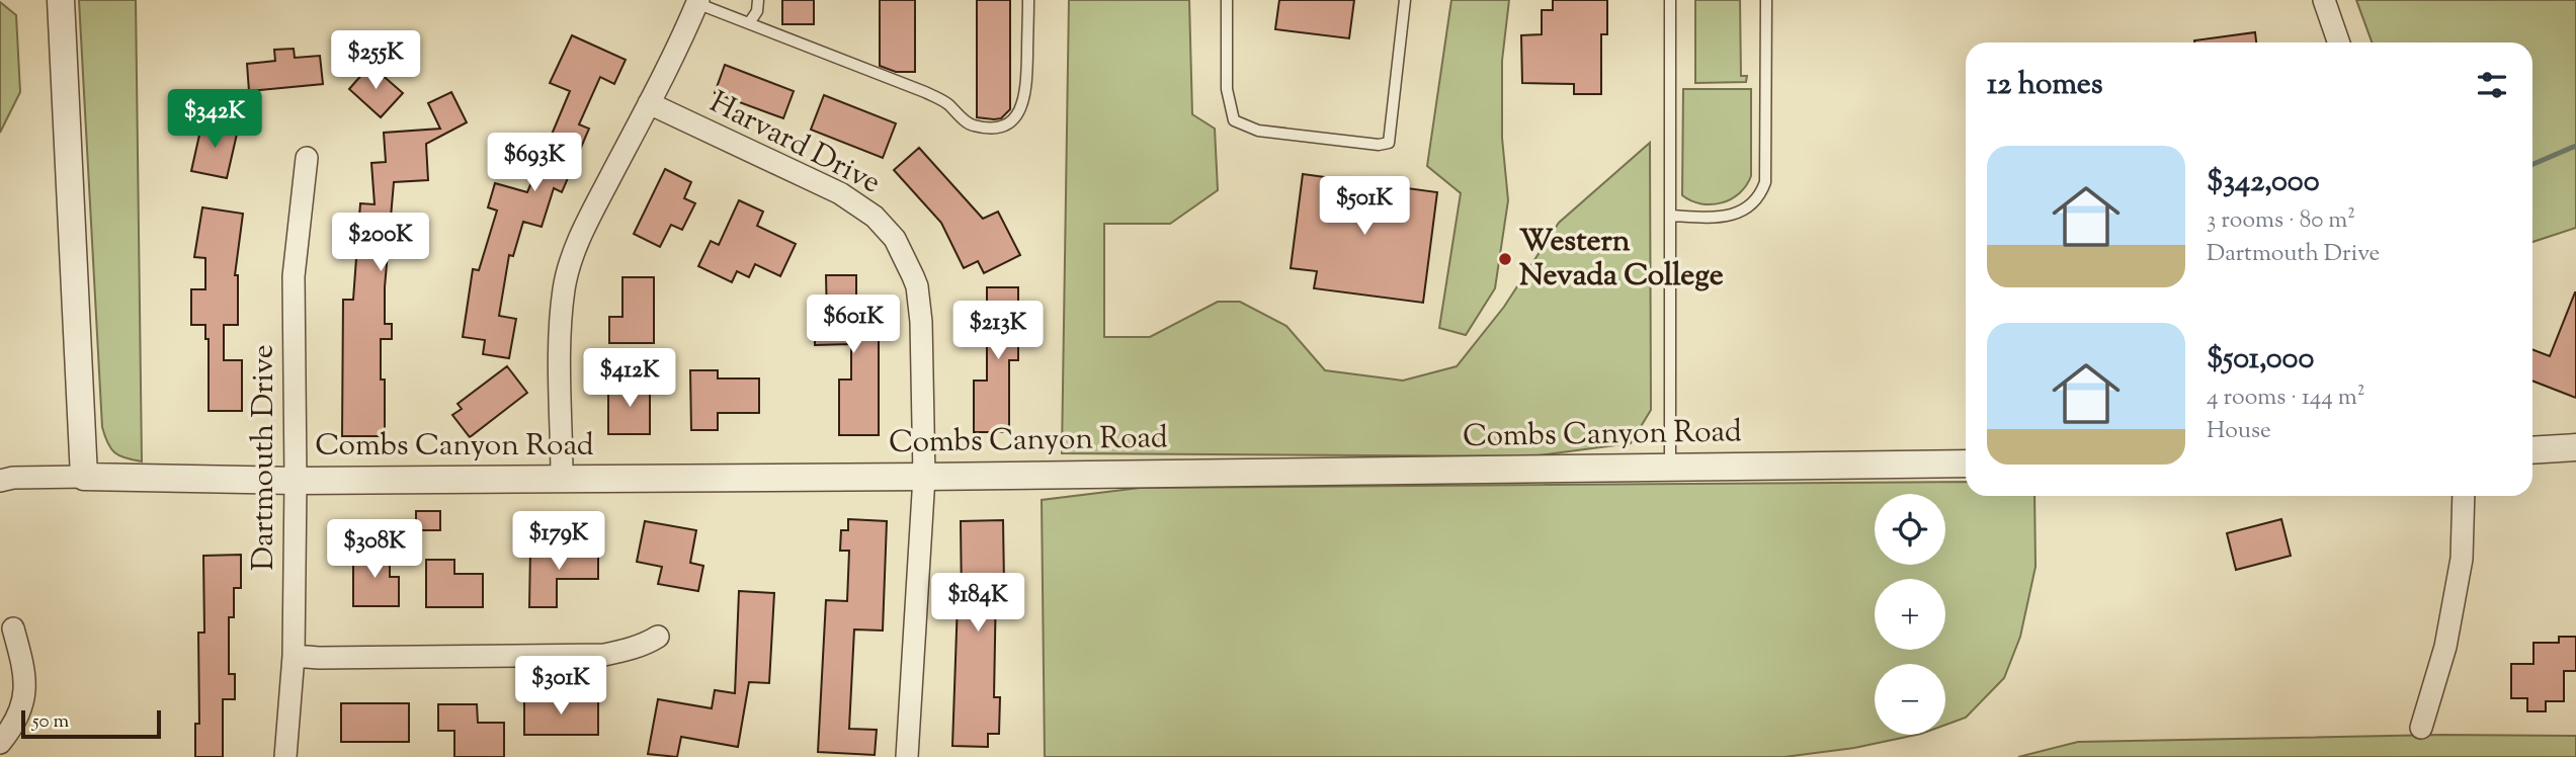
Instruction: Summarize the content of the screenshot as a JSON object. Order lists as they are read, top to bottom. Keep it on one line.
{"streets":{"street":["Harvard Drive","Combs Canyon Road","Dartmouth Drive"]},"crossings":[["Harvard Drive","Combs Canyon Road"],["Combs Canyon Road","Dartmouth Drive"]],"places":["Western Nevada College"],"scale_bar":"50 m","page":{"price":["$255K","$342K","$693K","$501K","$200K","$601K","$213K","$412K","$179K","$308K","$184K","$301K"],"heading":"12 homes","list":[{"name":"$342,000","note":"3 rooms · 80 m² · Dartmouth Drive"},{"name":"$501,000","note":"4 rooms · 144 m² · House"}],"map_buttons":["+","−"],"scale":"50 m"}}
